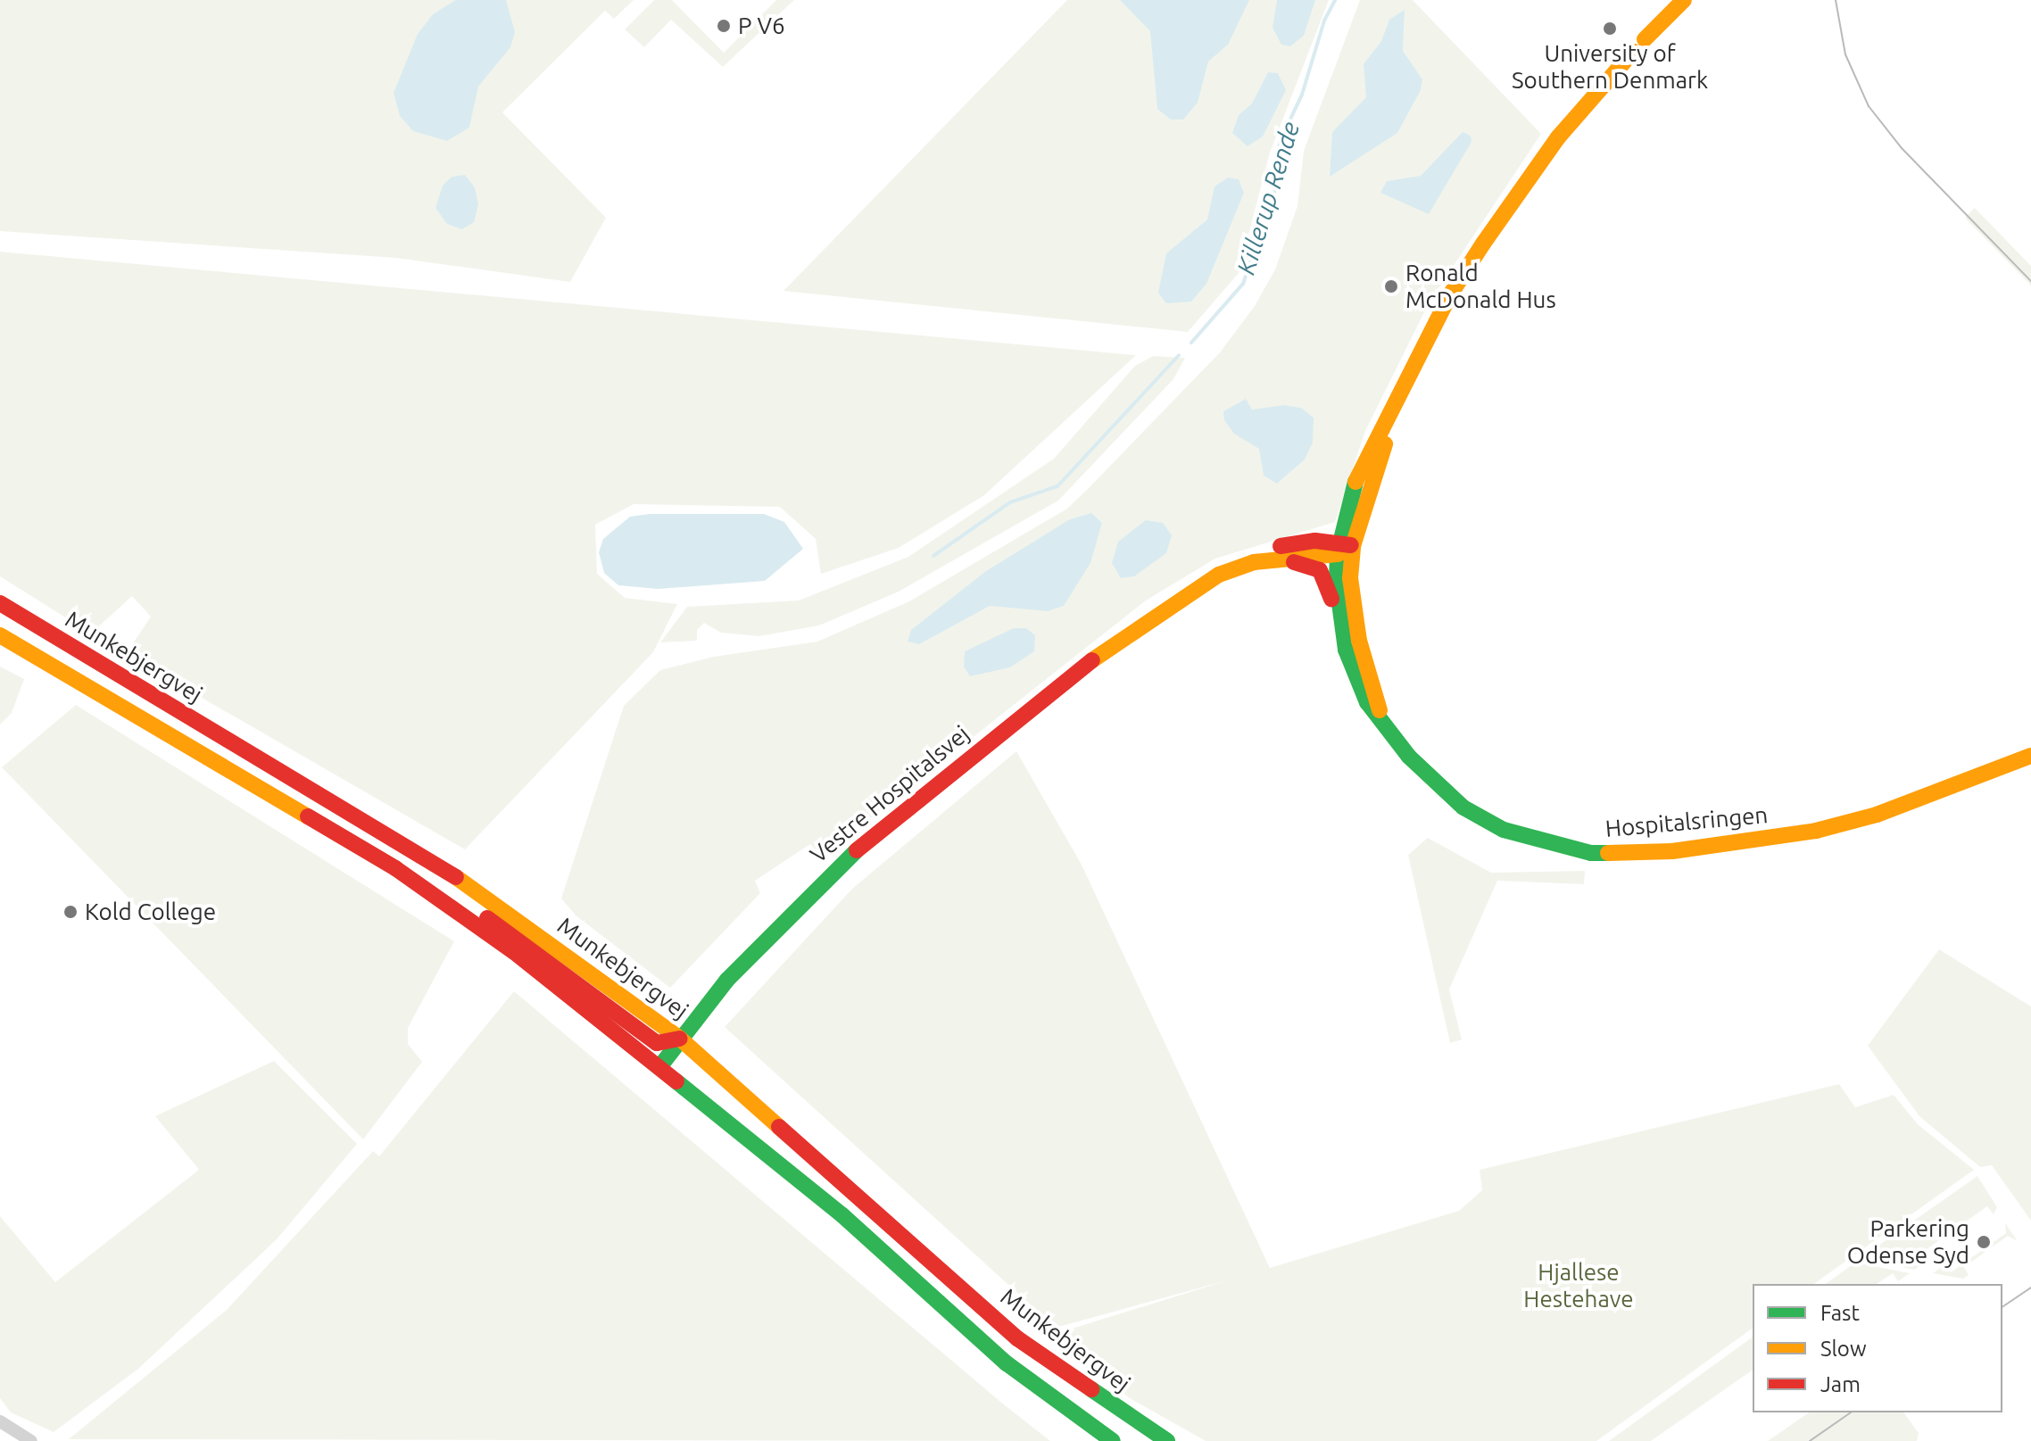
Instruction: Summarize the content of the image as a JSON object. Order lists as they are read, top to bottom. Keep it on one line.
{"streets":{"street":["Munkebjergvej","Vestre Hospitalsvej","Hospitalsringen"]},"crossings":[["Munkebjergvej","Vestre Hospitalsvej"],["Vestre Hospitalsvej","Hospitalsringen"]],"water":["Killerup Rende"],"parks":["Hjallese Hestehave"],"places":["P V6","University of Southern Denmark","Ronald McDonald Hus","Kold College","Parkering Odense Syd"],"legend":["Fast","Slow","Jam"]}
